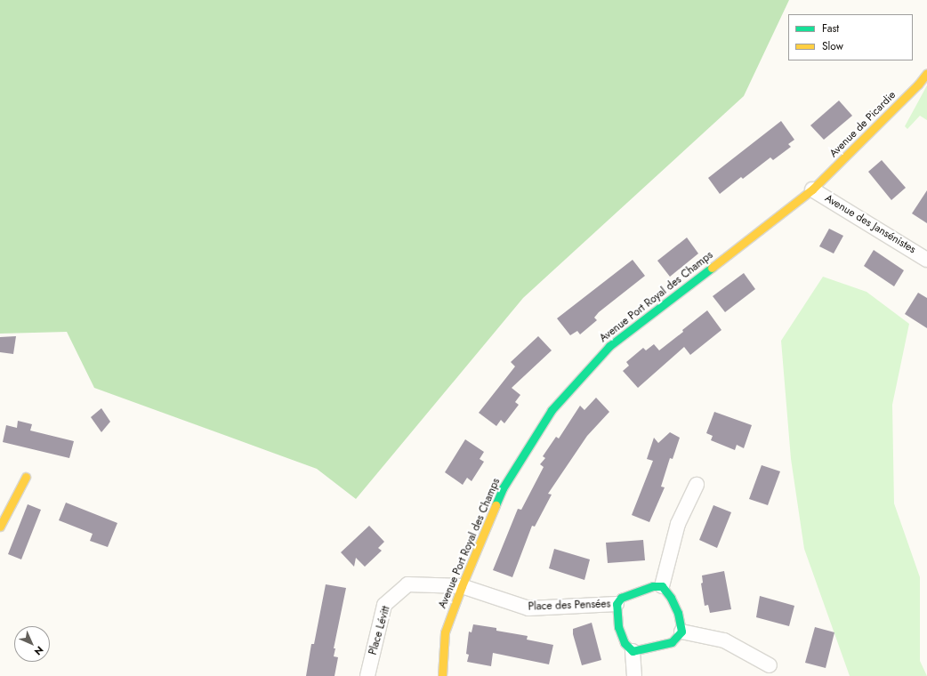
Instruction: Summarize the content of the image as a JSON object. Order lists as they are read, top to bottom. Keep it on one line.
{"streets":{"street":["Avenue de Picardie","Avenue des Jansénistes","Avenue Port Royal des Champs","Place des Pensées","Place Lévitt"]},"crossings":[["Avenue de Picardie","Avenue des Jansénistes"],["Avenue de Picardie","Avenue Port Royal des Champs"],["Avenue des Jansénistes","Avenue Port Royal des Champs"],["Avenue Port Royal des Champs","Place des Pensées"],["Avenue Port Royal des Champs","Place Lévitt"],["Place des Pensées","Place Lévitt"]],"legend":["Fast","Slow"],"north":"bottom right"}
